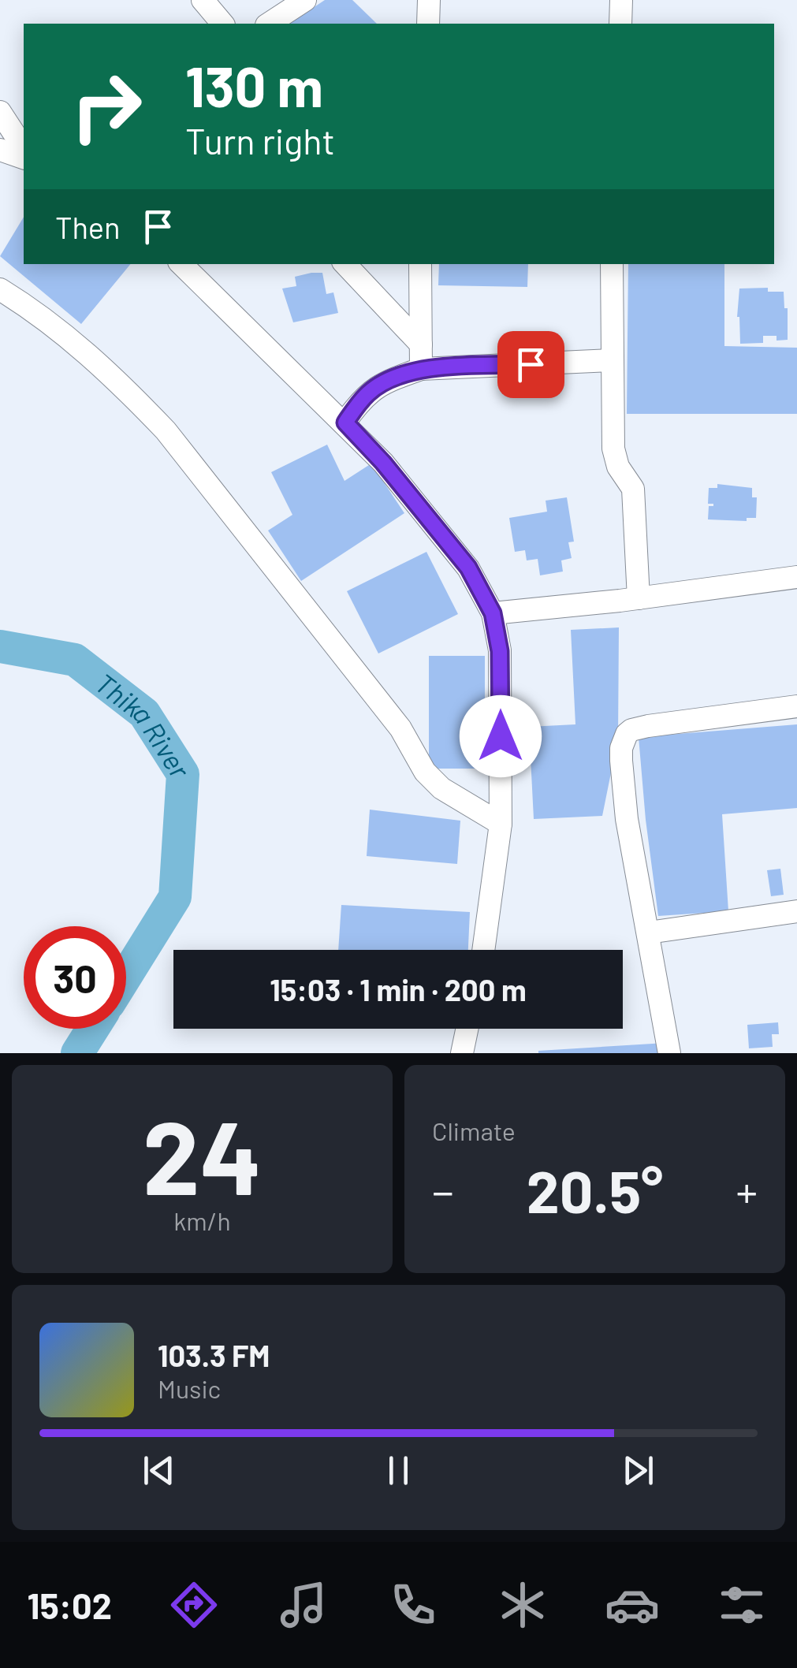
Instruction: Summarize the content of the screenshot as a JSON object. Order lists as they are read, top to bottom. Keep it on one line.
{"water":["Thika River"],"page":{"turn":["130 m","Turn right"],"then":"Then","limit":"30","trip":"15:03 · 1 min · 200 m","tile":[["24","km/h"],"Climate"],"heat":["−","20.5°","+"],"song":["103.3 FM","Music"],"tabs":"15:02"}}
